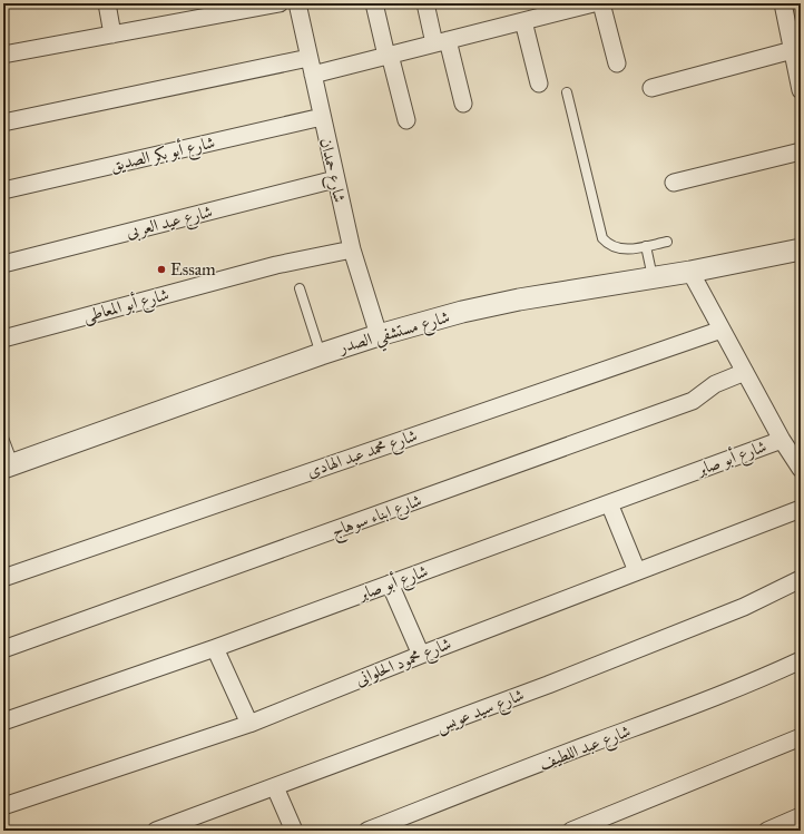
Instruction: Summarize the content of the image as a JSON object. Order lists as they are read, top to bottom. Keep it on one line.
{"streets":{"street":["شارع أبو بكر الصديق","شارع حمدان","شارع عيد العربى","شارع أبو المعاطى","شارع مستشفي الصدر","شارع محمد عبد الهادى","شارع أبو صابر","شارع ابناء سوهاج","شارع محمود الحلوانى","شارع سيد عويس","شارع عبد اللطيف"]},"crossings":[["شارع أبو بكر الصديق","شارع حمدان"],["شارع حمدان","شارع عيد العربى"],["شارع حمدان","شارع أبو المعاطى"],["شارع حمدان","شارع مستشفي الصدر"]],"places":["Essam"]}
